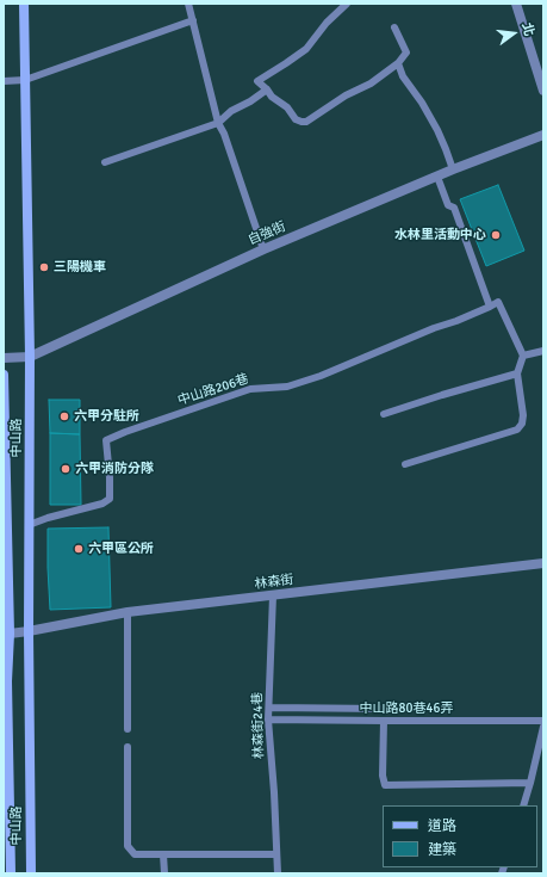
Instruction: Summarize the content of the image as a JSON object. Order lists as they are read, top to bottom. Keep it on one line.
{"streets":{"main road":["中山路"],"street":["自強街","林森街"],"lane":["中山路206巷","中山路80巷46弄","林森街24巷"]},"crossings":[["自強街","中山路"],["中山路206巷","中山路"],["中山路","林森街"],["林森街","林森街24巷"],["中山路80巷46弄","林森街24巷"]],"places":["水林里活動中心","三陽機車","六甲分駐所","六甲消防分隊","六甲區公所"],"legend":["道路","建築"],"north":"right"}
